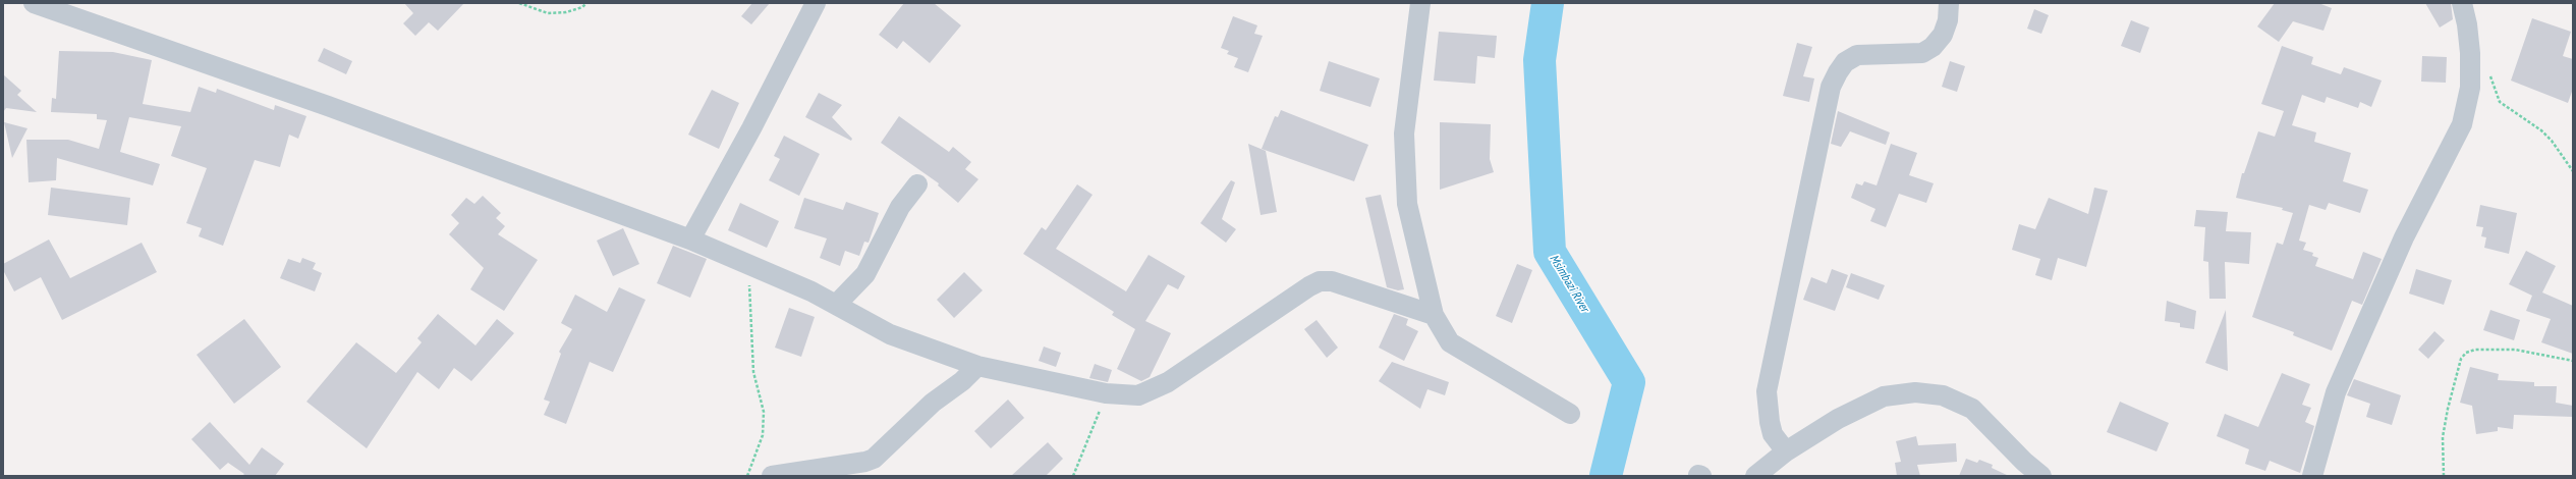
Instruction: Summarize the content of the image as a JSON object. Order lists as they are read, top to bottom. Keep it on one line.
{"water":["Msimbazi River"]}
